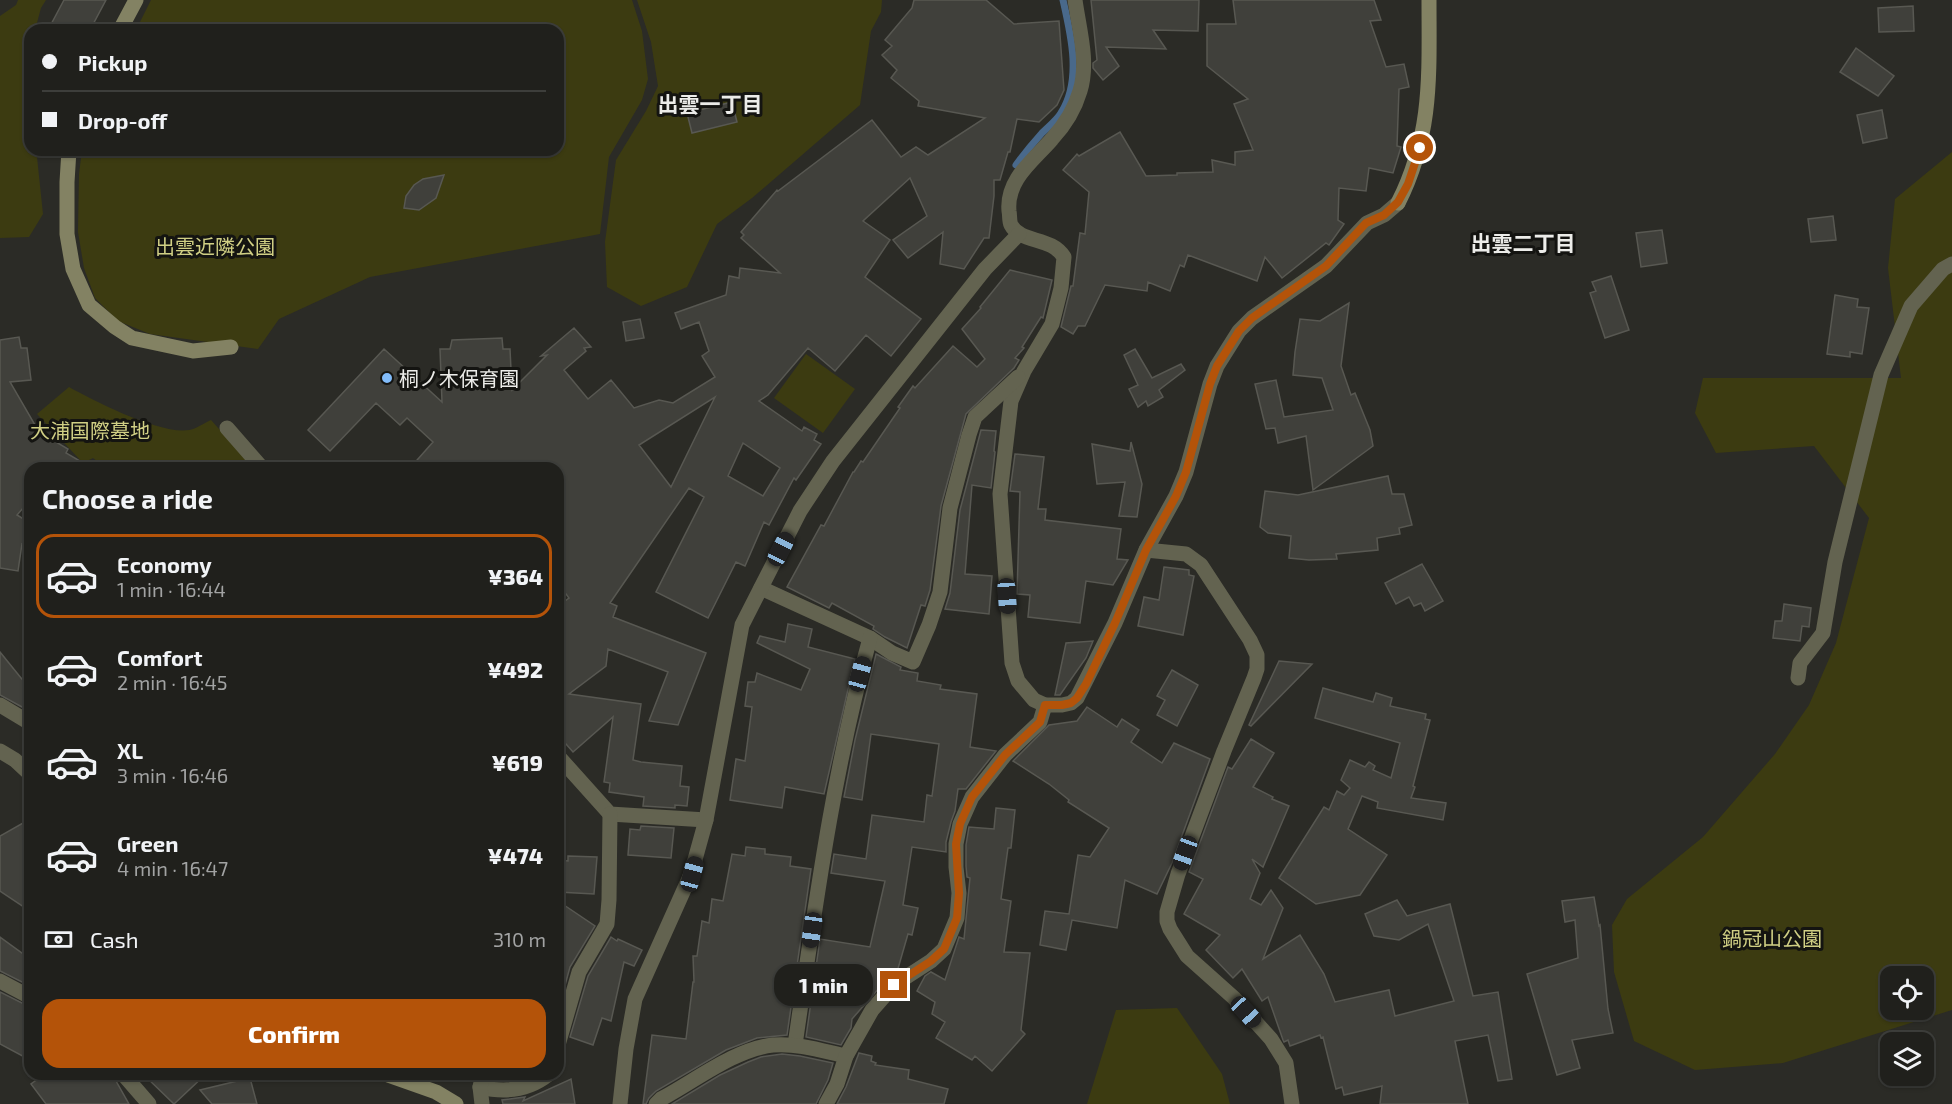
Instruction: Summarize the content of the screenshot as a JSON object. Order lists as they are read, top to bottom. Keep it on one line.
{"districts":["出雲一丁目","出雲二丁目"],"parks":["出雲近隣公園","大浦国際墓地","鍋冠山公園"],"places":["桐ノ木保育園"],"page":{"banner":["Pickup","Drop-off"],"heading":"Choose a ride","list":[{"name":"Economy","note":"1 min · 16:44","value":"¥364"},{"name":"Comfort","note":"2 min · 16:45","value":"¥492"},{"name":"XL","note":"3 min · 16:46","value":"¥619"},{"name":"Green","note":"4 min · 16:47","value":"¥474"}],"pay":["Cash","310 m"],"bubble":"1 min","buttons":"Confirm"}}
